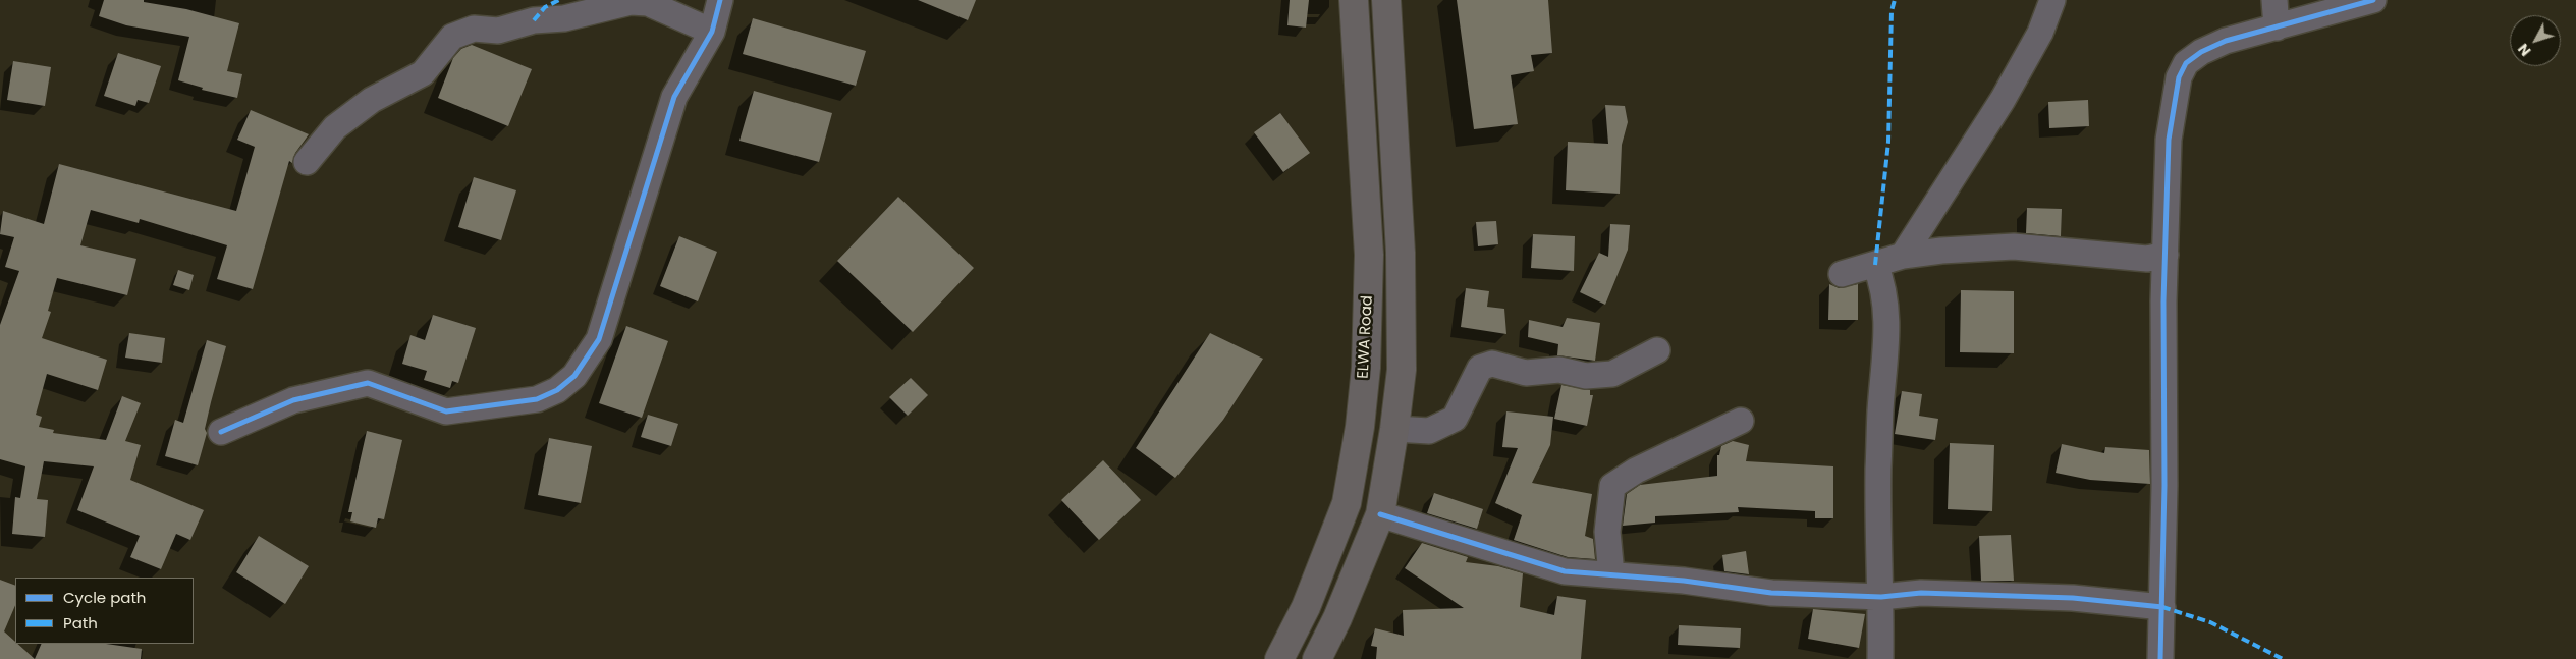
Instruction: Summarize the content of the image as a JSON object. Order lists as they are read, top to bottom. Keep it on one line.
{"streets":{"main road":["ELWA Road"]},"legend":["Cycle path","Path"],"north":"bottom left"}
